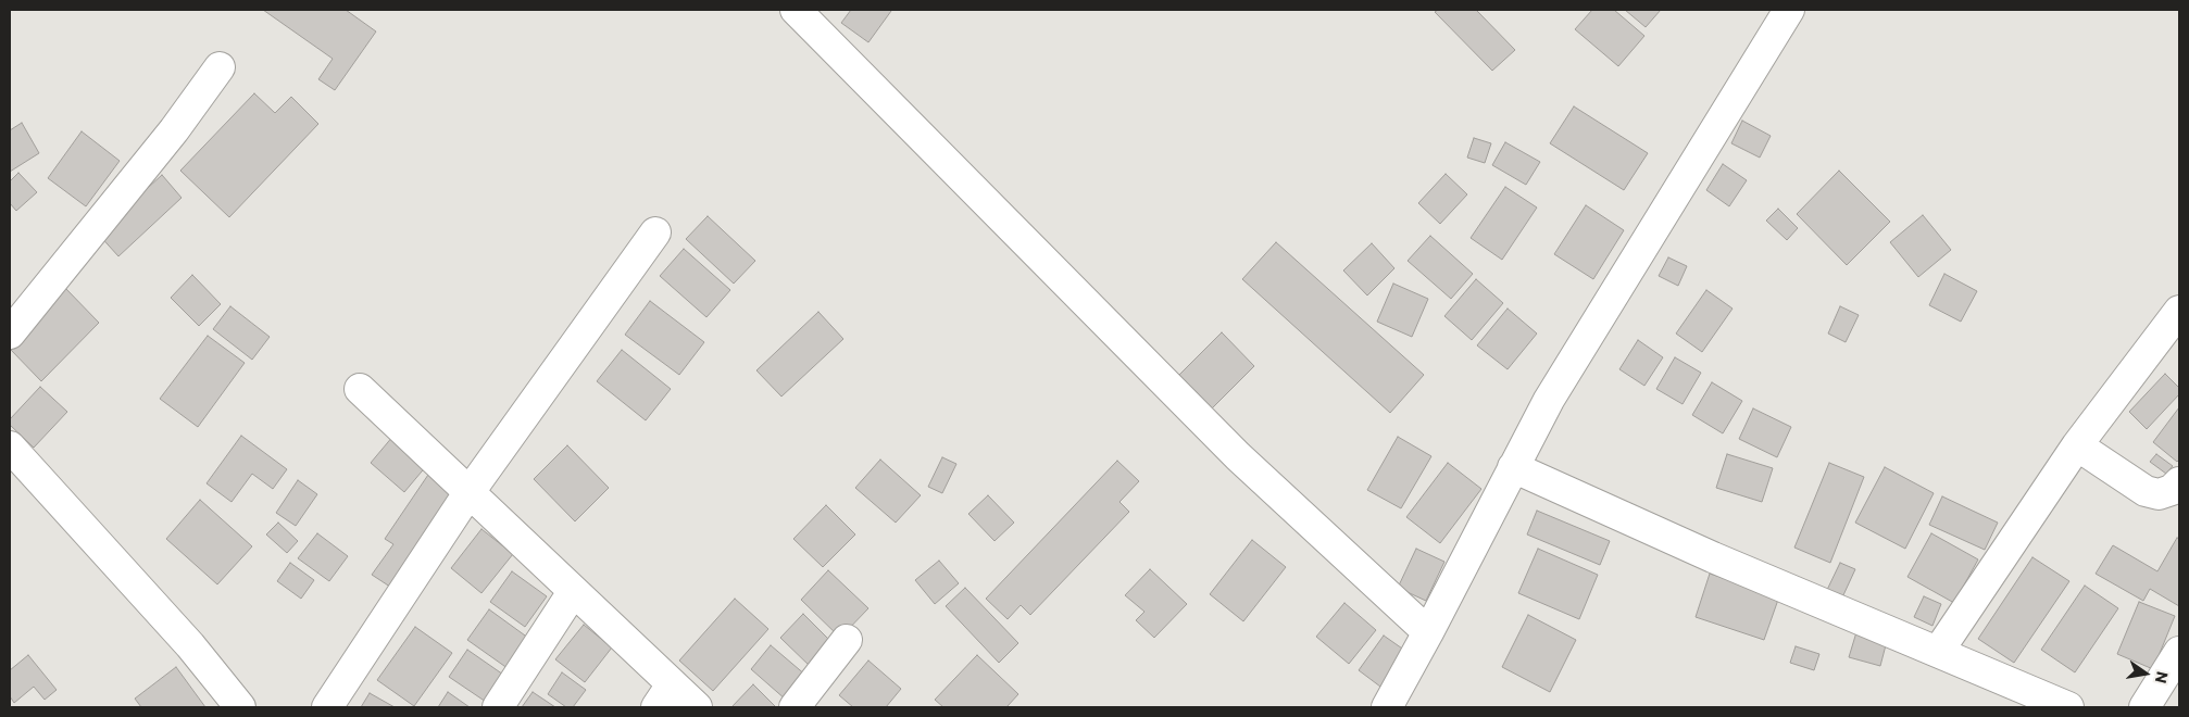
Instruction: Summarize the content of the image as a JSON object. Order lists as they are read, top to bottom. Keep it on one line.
{"north":"right"}
